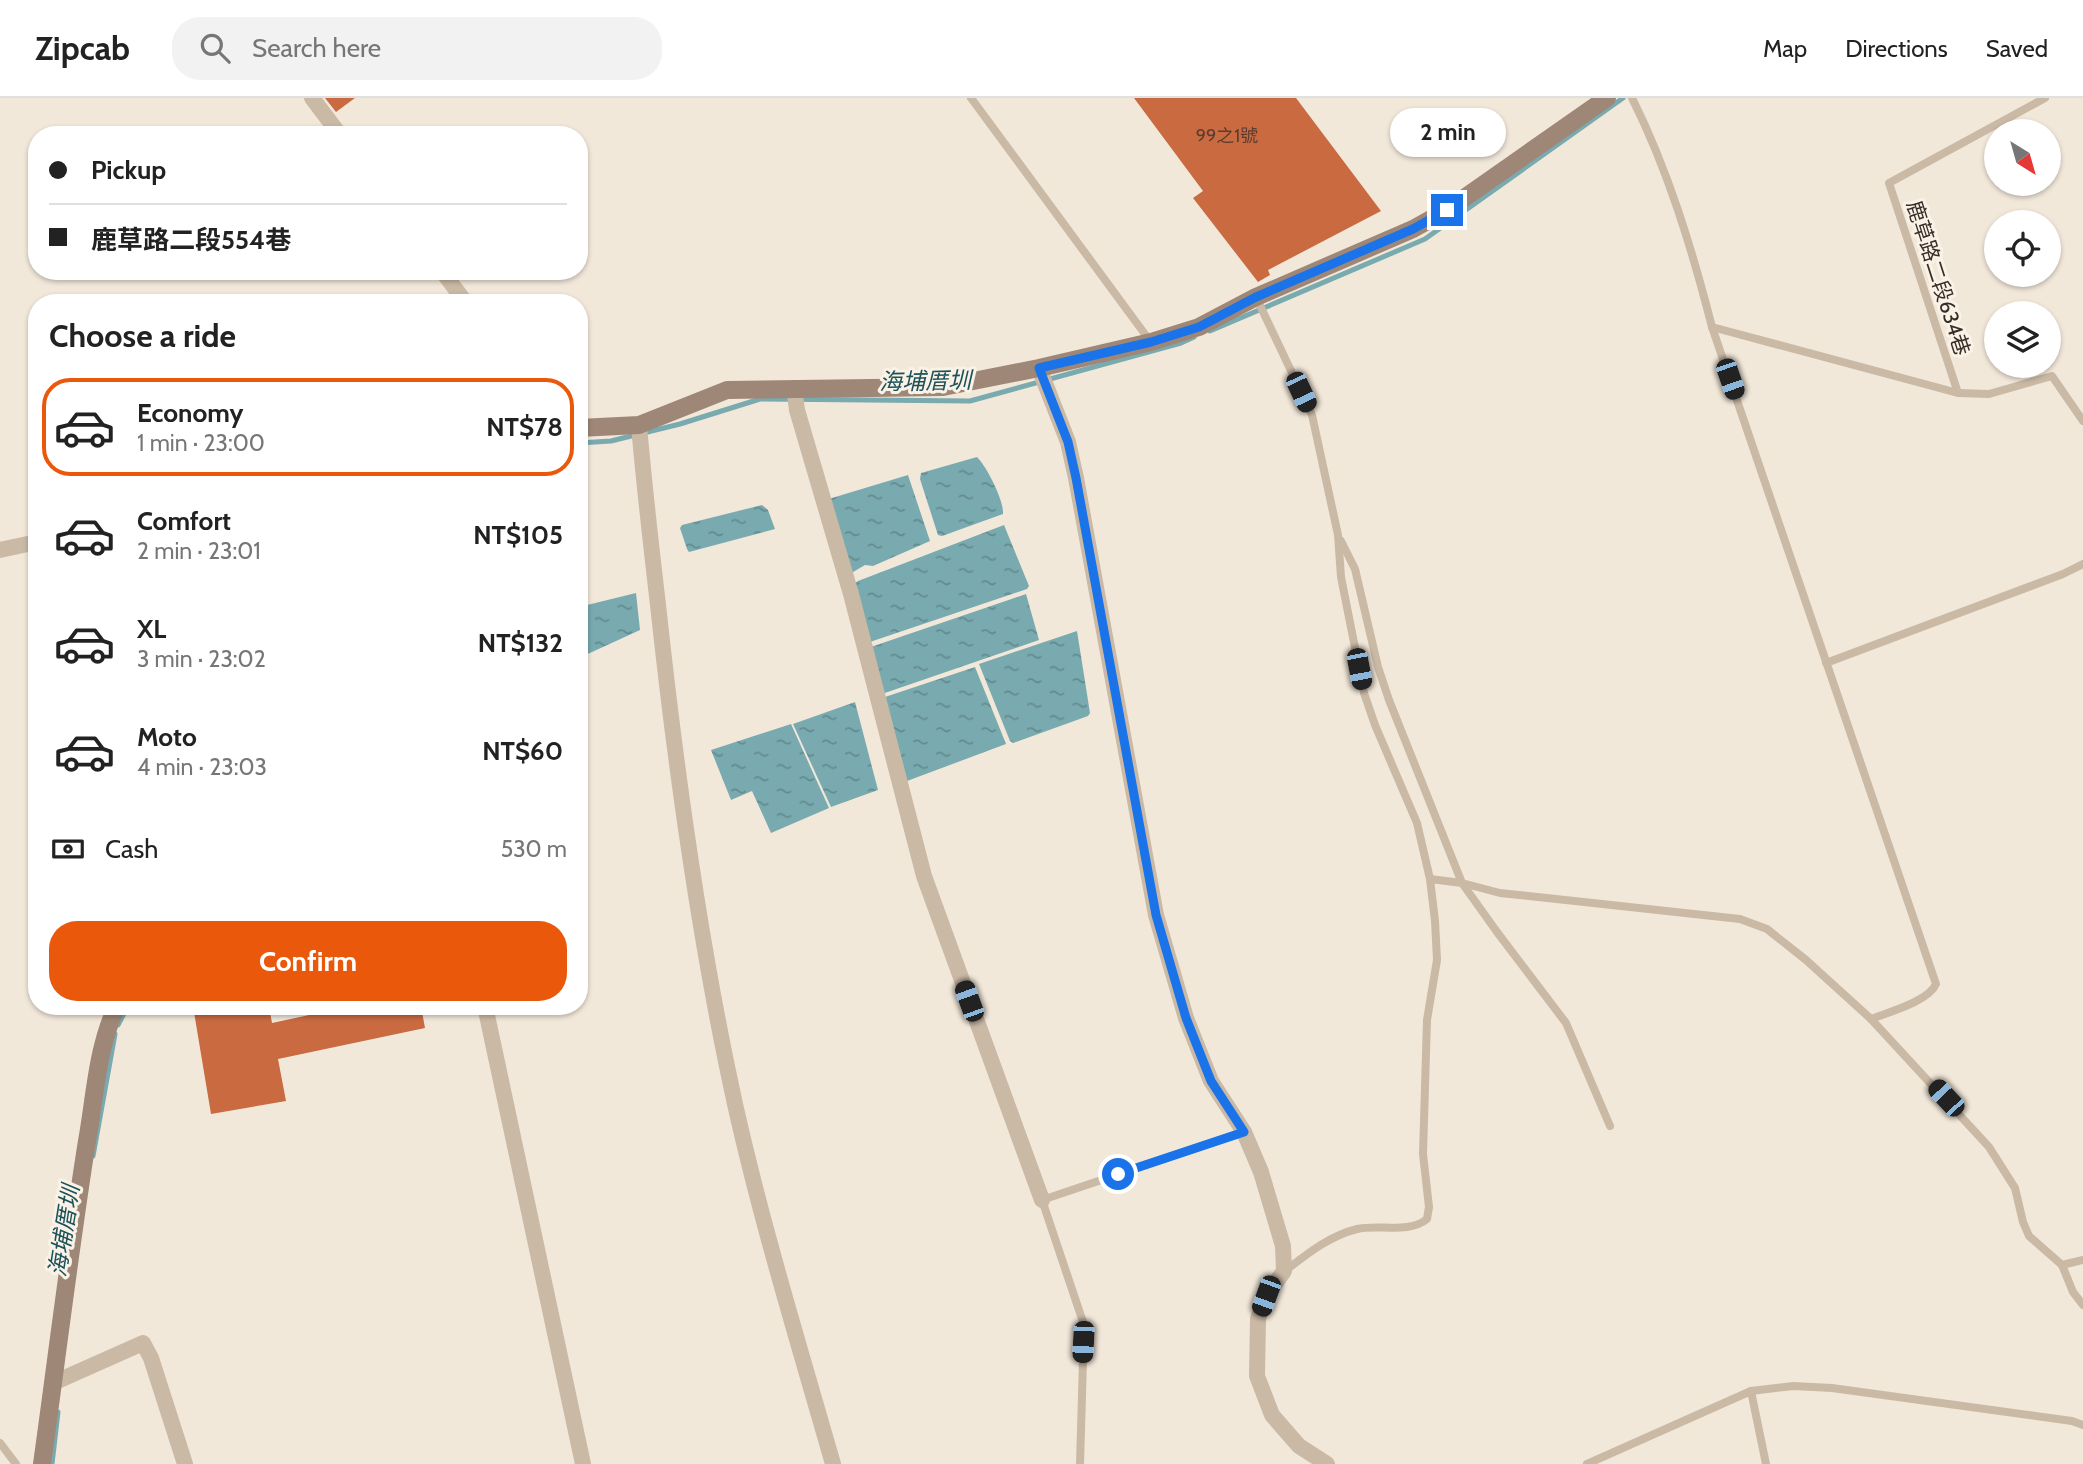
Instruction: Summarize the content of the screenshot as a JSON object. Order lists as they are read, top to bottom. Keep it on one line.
{"streets":{"lane":["鹿草路二段634巷"]},"water":["海埔厝圳"],"house_numbers":["99之1號"],"north":"bottom right","page":{"header":"Zipcab","search":"Search here","nav":["Map","Directions","Saved"],"bubble":"2 min","banner":["Pickup","鹿草路二段554巷"],"heading":"Choose a ride","list":[{"name":"Economy","note":"1 min · 23:00","value":"NT$78"},{"name":"Comfort","note":"2 min · 23:01","value":"NT$105"},{"name":"XL","note":"3 min · 23:02","value":"NT$132"},{"name":"Moto","note":"4 min · 23:03","value":"NT$60"}],"pay":["Cash","530 m"],"buttons":"Confirm"}}
